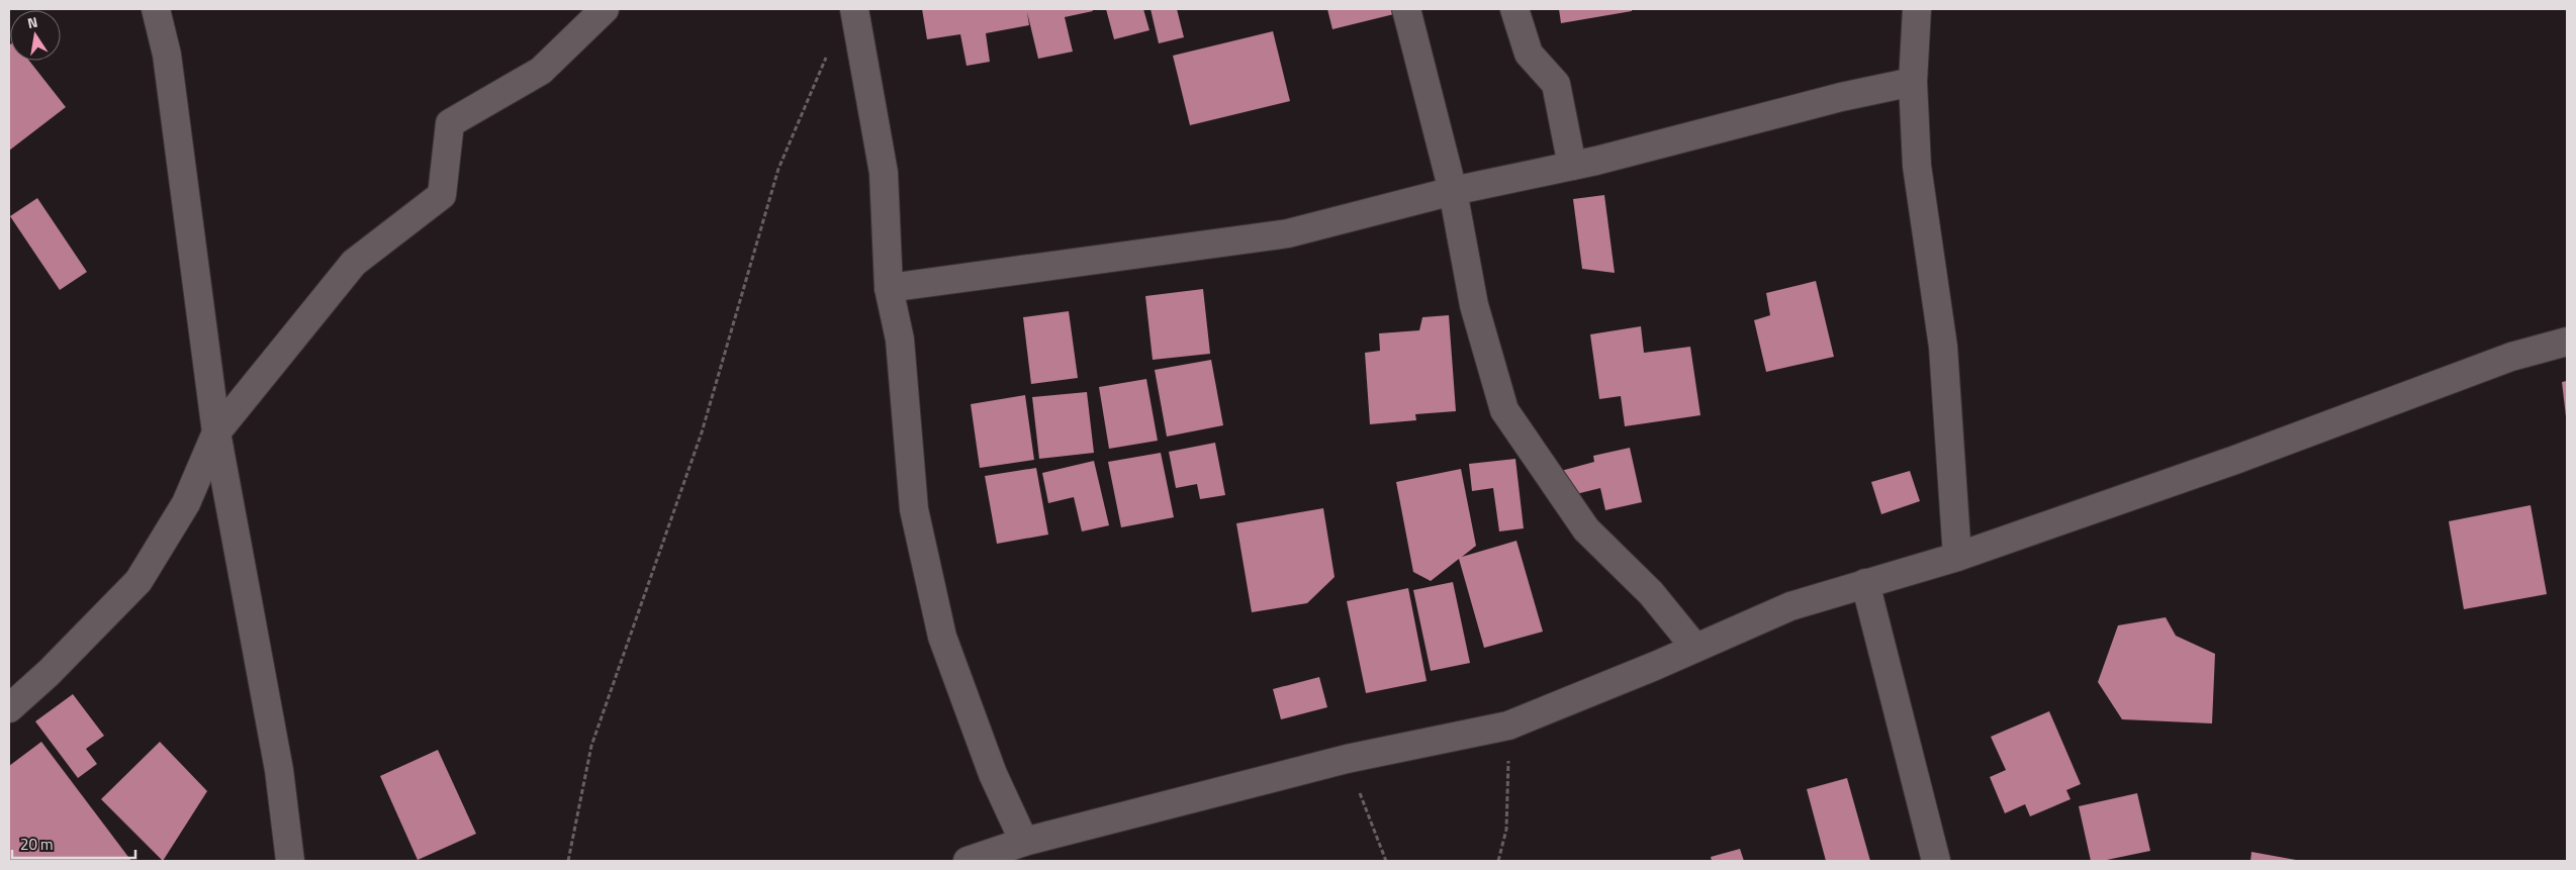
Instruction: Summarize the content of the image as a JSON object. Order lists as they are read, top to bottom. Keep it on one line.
{"scale_bar":"20 m","north":"top"}
